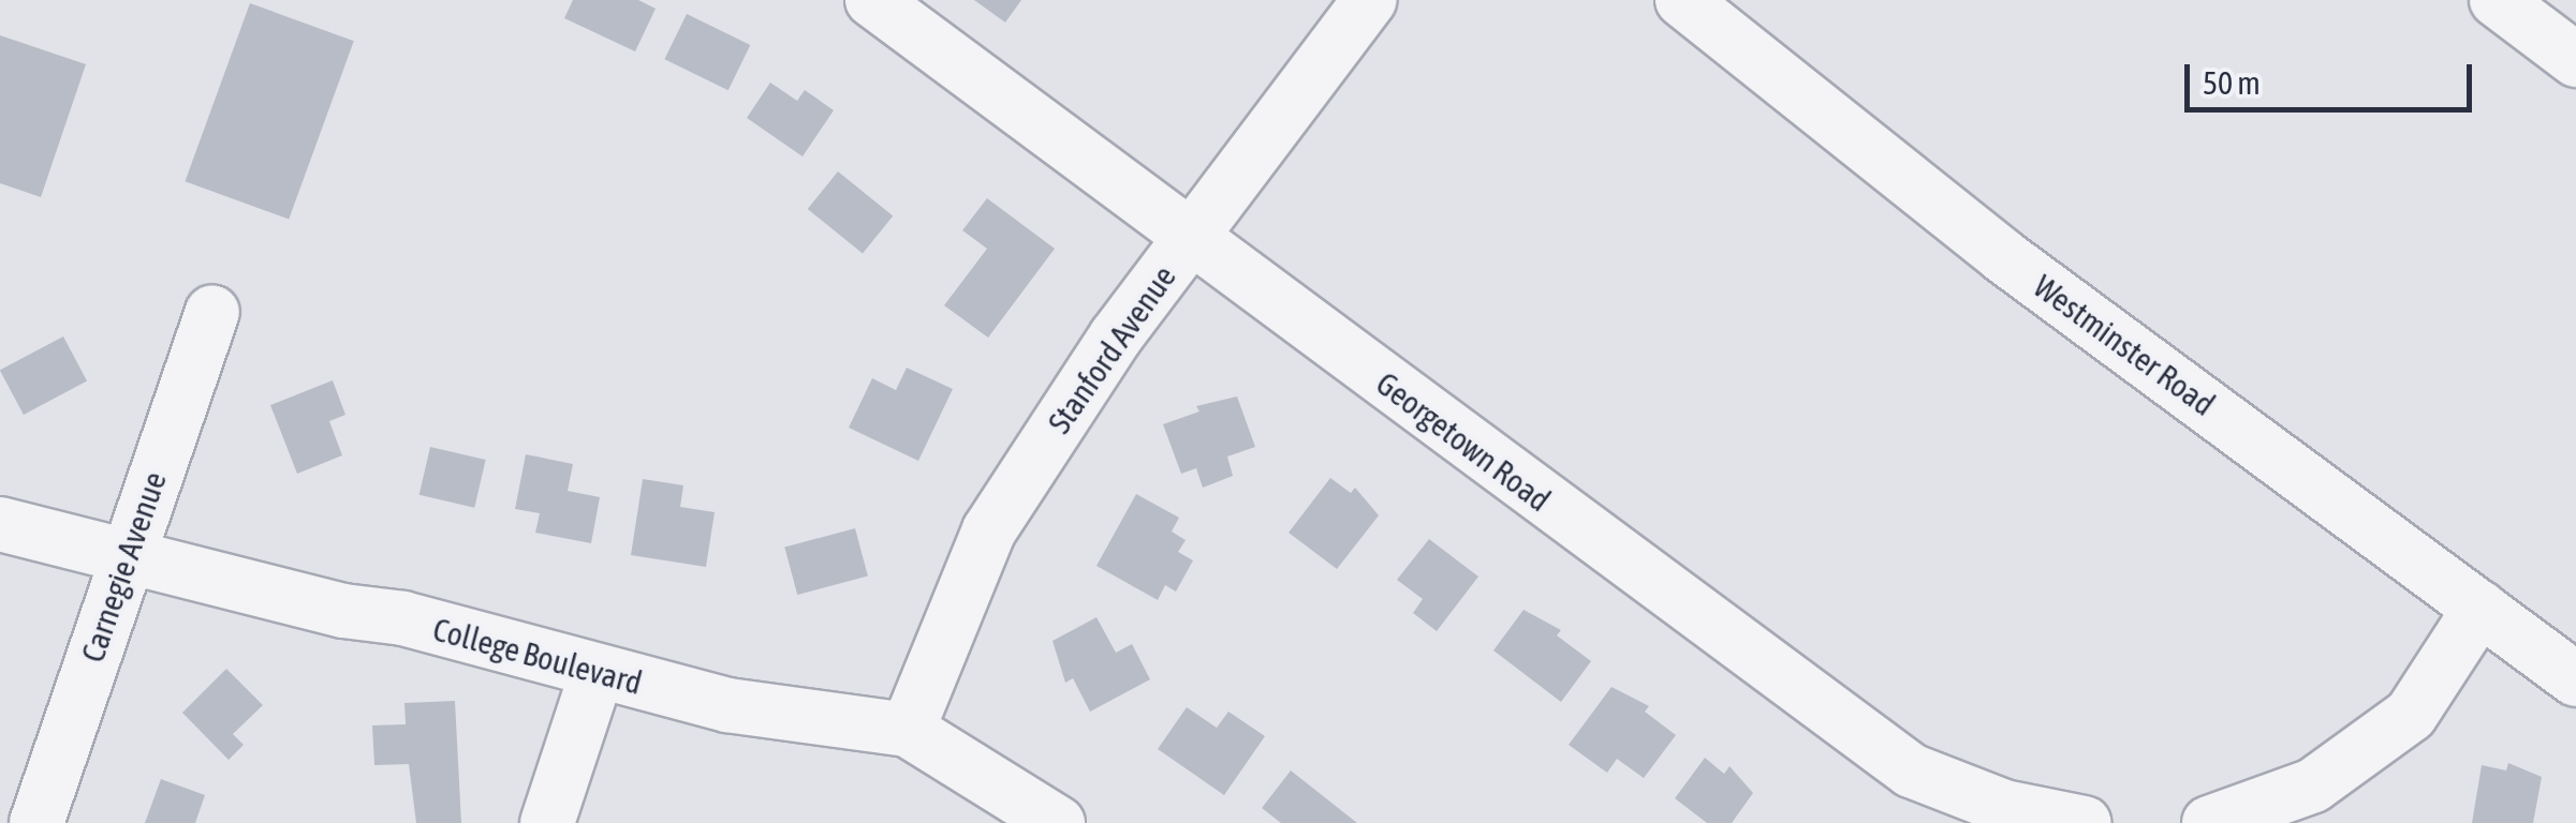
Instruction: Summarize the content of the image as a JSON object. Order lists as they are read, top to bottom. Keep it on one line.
{"streets":{"street":["Westminster Road","Stanford Avenue","Georgetown Road","Carnegie Avenue","College Boulevard"]},"crossings":[["Stanford Avenue","Georgetown Road"],["Stanford Avenue","College Boulevard"],["Carnegie Avenue","College Boulevard"]],"scale_bar":"50 m"}
